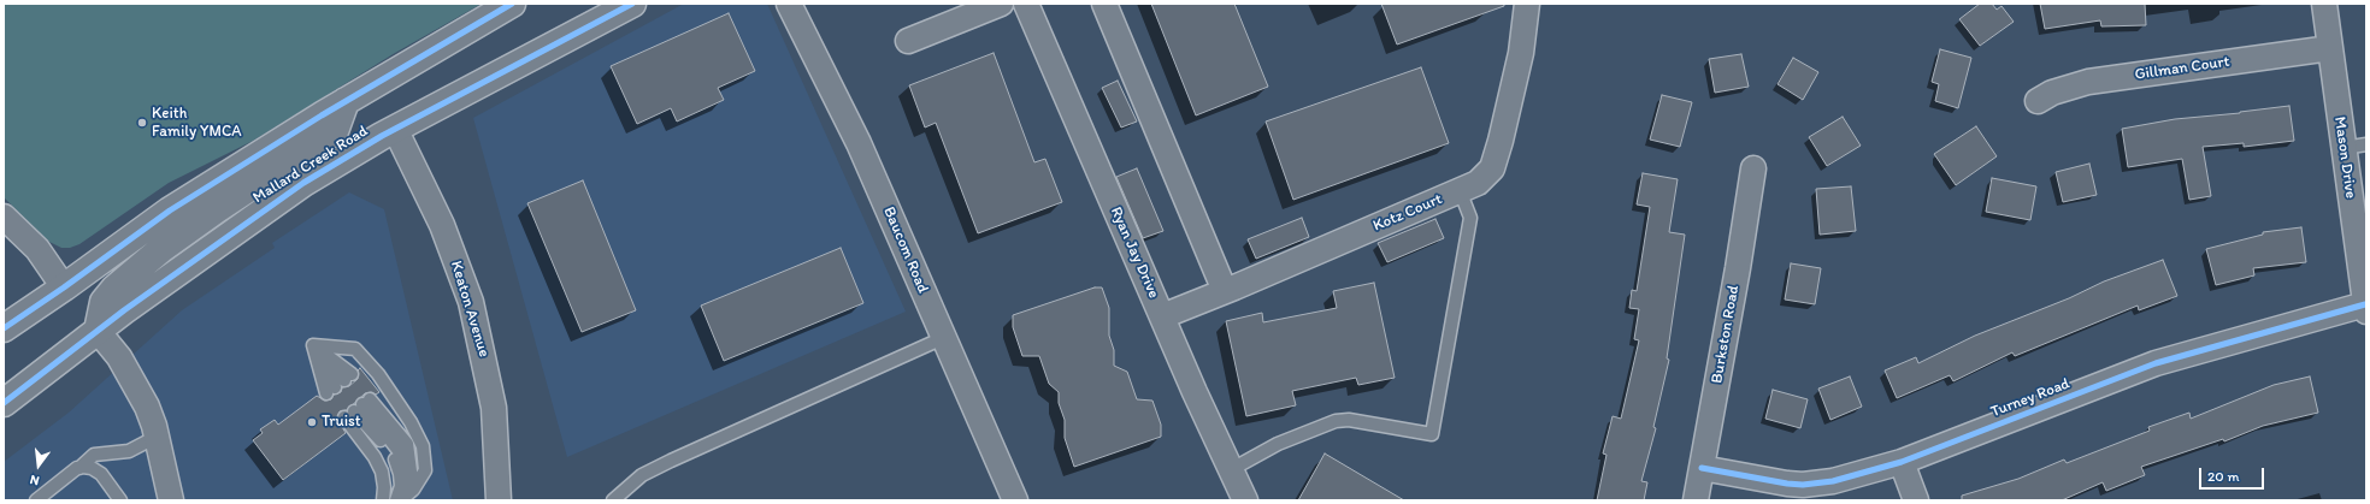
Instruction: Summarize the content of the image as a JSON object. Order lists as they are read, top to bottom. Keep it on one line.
{"streets":{"main road":["Mallard Creek Road"],"street":["Gillman Court","Mason Drive","Kotz Court","Baucom Road","Ryan Jay Drive","Keaton Avenue","Burkston Road","Turney Road"]},"crossings":[["Gillman Court","Mason Drive"],["Mason Drive","Turney Road"],["Mallard Creek Road","Keaton Avenue"],["Kotz Court","Ryan Jay Drive"],["Burkston Road","Turney Road"]],"places":["Keith Family YMCA","Truist"],"scale_bar":"20 m","north":"bottom"}
